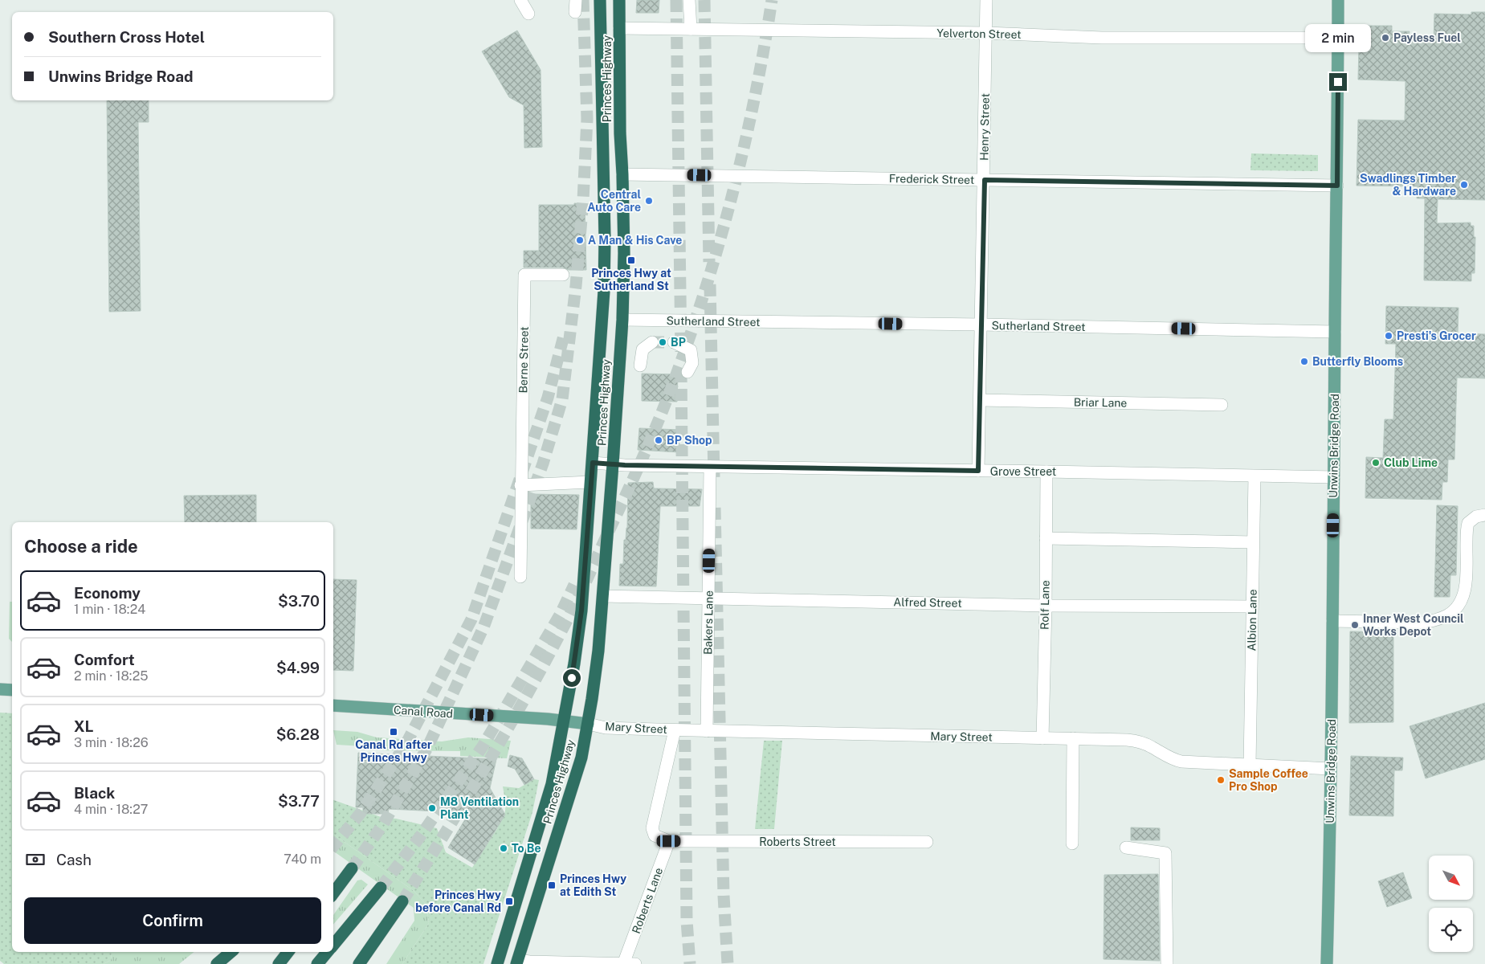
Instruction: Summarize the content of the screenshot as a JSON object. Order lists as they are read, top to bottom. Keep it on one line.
{"streets":{"highway":["Princes Highway"],"main road":["Unwins Bridge Road","Canal Road"],"street":["Yelverton Street","Henry Street","Frederick Street","Sutherland Street","Berne Street","Briar Lane","Grove Street","Alfred Street","Rolf Lane","Albion Lane","Bakers Lane","Mary Street","Roberts Street","Roberts Lane"]},"crossings":[["Yelverton Street","Princes Highway"],["Yelverton Street","Henry Street"],["Yelverton Street","Unwins Bridge Road"],["Princes Highway","Frederick Street"],["Princes Highway","Sutherland Street"],["Princes Highway","Grove Street"],["Princes Highway","Alfred Street"],["Princes Highway","Canal Road"],["Princes Highway","Mary Street"],["Henry Street","Frederick Street"],["Henry Street","Sutherland Street"],["Henry Street","Briar Lane"],["Henry Street","Grove Street"],["Frederick Street","Unwins Bridge Road"],["Sutherland Street","Unwins Bridge Road"],["Unwins Bridge Road","Grove Street"],["Unwins Bridge Road","Mary Street"],["Grove Street","Rolf Lane"],["Grove Street","Albion Lane"],["Grove Street","Bakers Lane"],["Alfred Street","Rolf Lane"],["Alfred Street","Albion Lane"],["Alfred Street","Bakers Lane"],["Rolf Lane","Mary Street"],["Albion Lane","Mary Street"],["Bakers Lane","Mary Street"],["Canal Road","Mary Street"],["Roberts Street","Roberts Lane"]],"places":{"other":["Payless Fuel","Swadlings Timber & Hardware","Central Auto Care","A Man & His Cave","Presti's Grocer","BP","Butterfly Blooms","BP Shop","Club Lime","Inner West Council Works Depot","Sample Coffee Pro Shop","M8 Ventilation Plant","To Be"],"transit":["Princes Hwy at Sutherland St","Canal Rd after Princes Hwy","Princes Hwy at Edith St","Princes Hwy before Canal Rd"]},"north":"bottom right","page":{"banner":["Southern Cross Hotel","Unwins Bridge Road"],"bubble":"2 min","heading":"Choose a ride","list":[{"name":"Economy","note":"1 min · 18:24","value":"$3.70"},{"name":"Comfort","note":"2 min · 18:25","value":"$4.99"},{"name":"XL","note":"3 min · 18:26","value":"$6.28"},{"name":"Black","note":"4 min · 18:27","value":"$3.77"}],"pay":["Cash","740 m"],"buttons":"Confirm"}}
